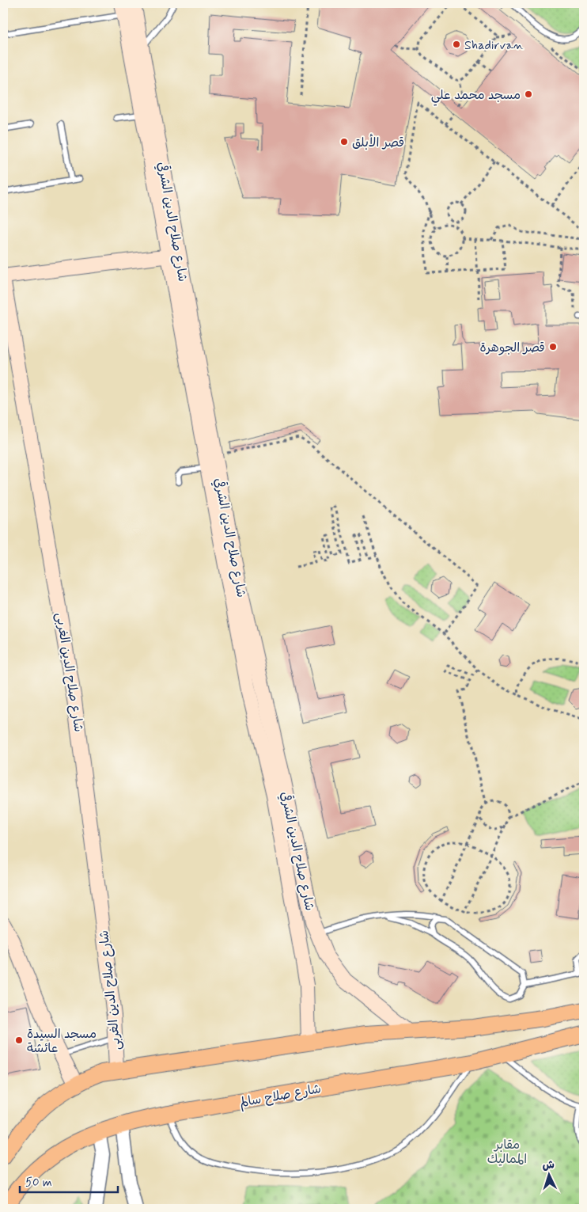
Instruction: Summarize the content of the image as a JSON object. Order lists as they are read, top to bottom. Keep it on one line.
{"streets":{"main road":["شارع صلاح الدين الشرقي","شارع صلاح الدين الغربى","شارع صلاح سالم"]},"parks":["مقابر المماليك"],"places":["Shadirvan","مسجد محمد علي","قصر الأبلق","قصر الجوهرة","مسجد السيدة عائشة"],"scale_bar":"50 m","north":"top"}
